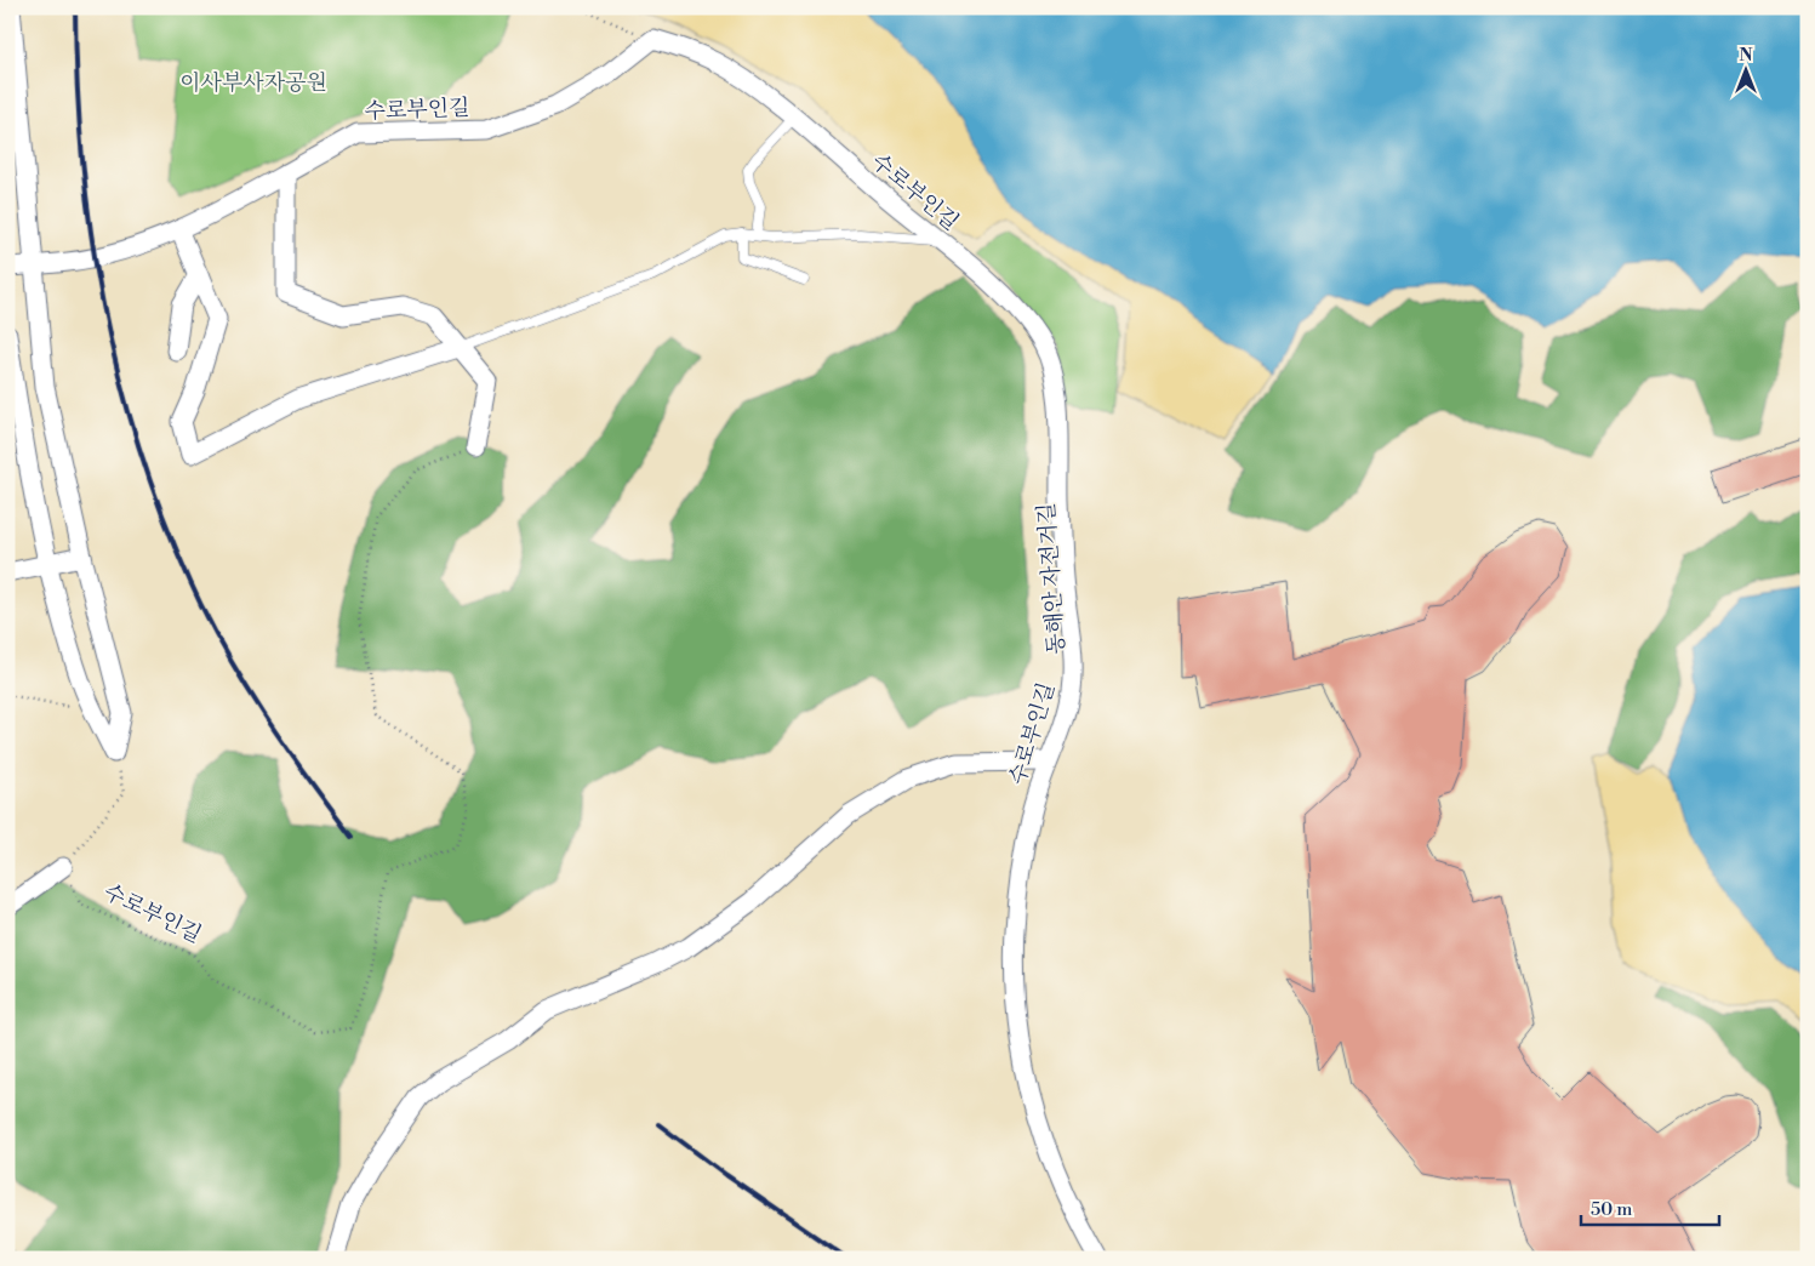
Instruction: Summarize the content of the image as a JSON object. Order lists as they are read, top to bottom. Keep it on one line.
{"streets":{"street":["수로부인길"]},"parks":["이사부사자공원"],"scale_bar":"50 m","north":"top"}
